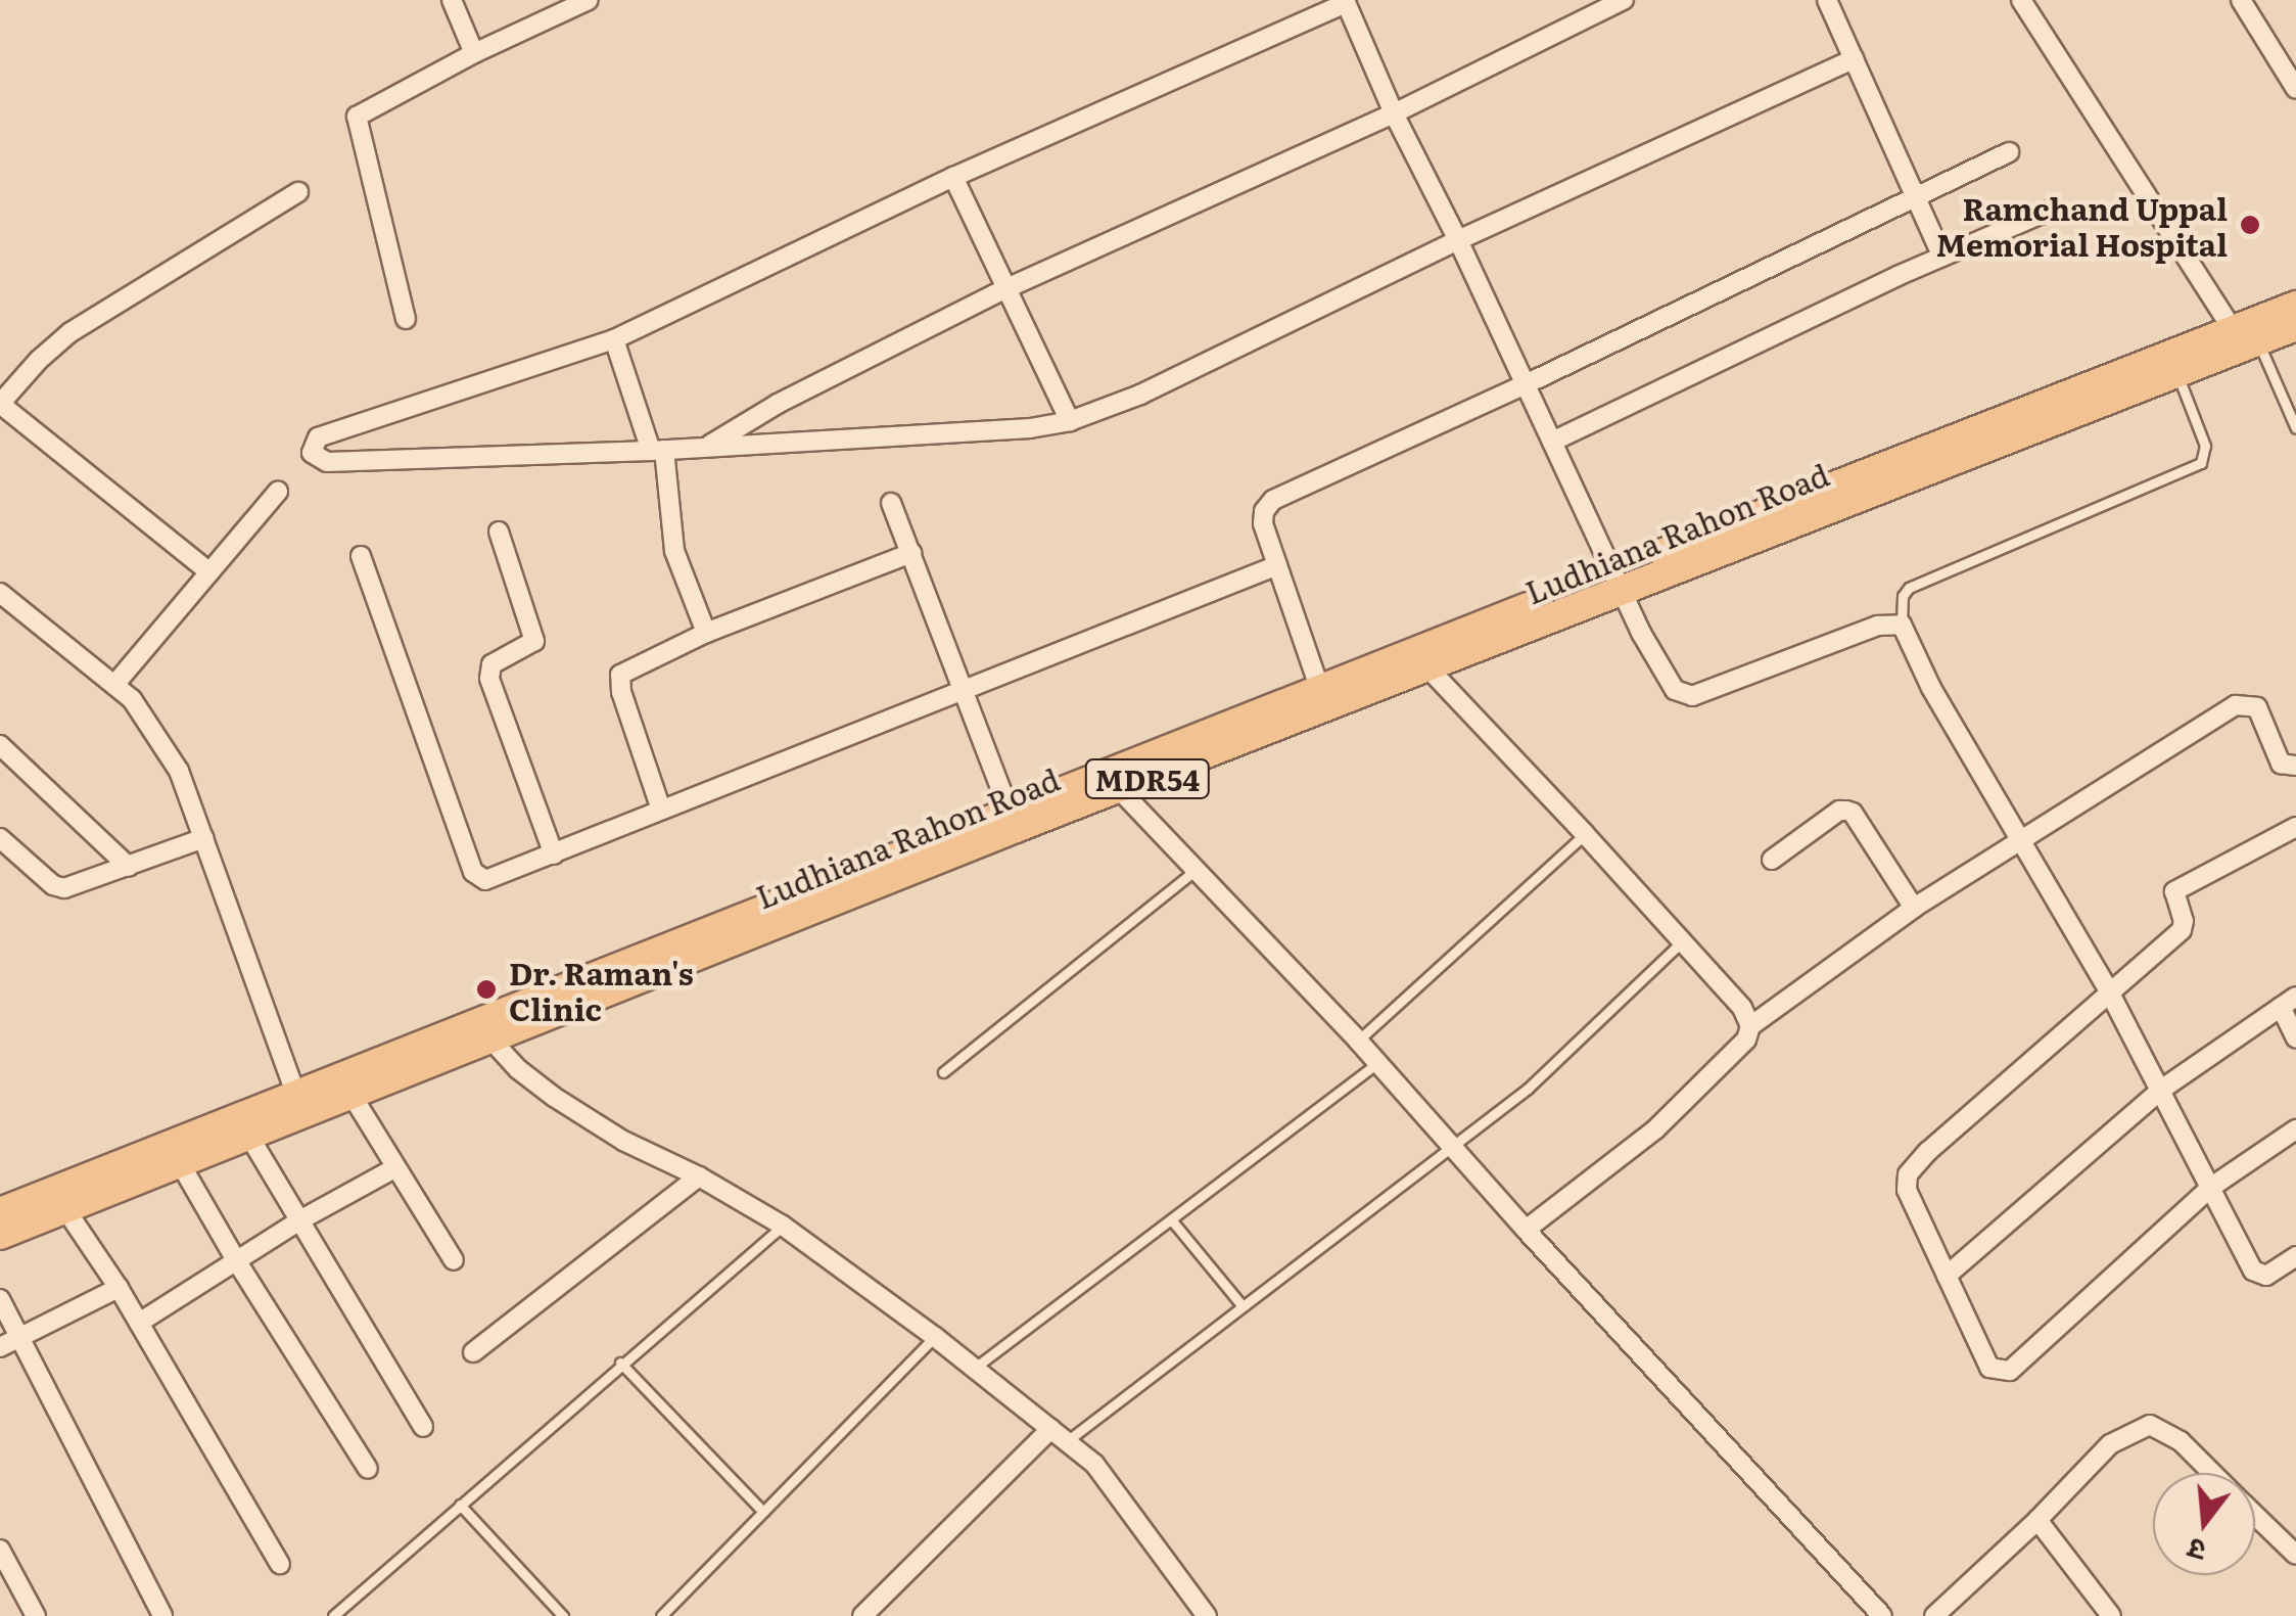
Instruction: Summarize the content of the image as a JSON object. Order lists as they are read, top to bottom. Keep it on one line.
{"streets":{"main road":["Ludhiana Rahon Road","MDR54"]},"places":["Ramchand Uppal Memorial Hospital","Dr. Raman's Clinic"],"north":"bottom"}
